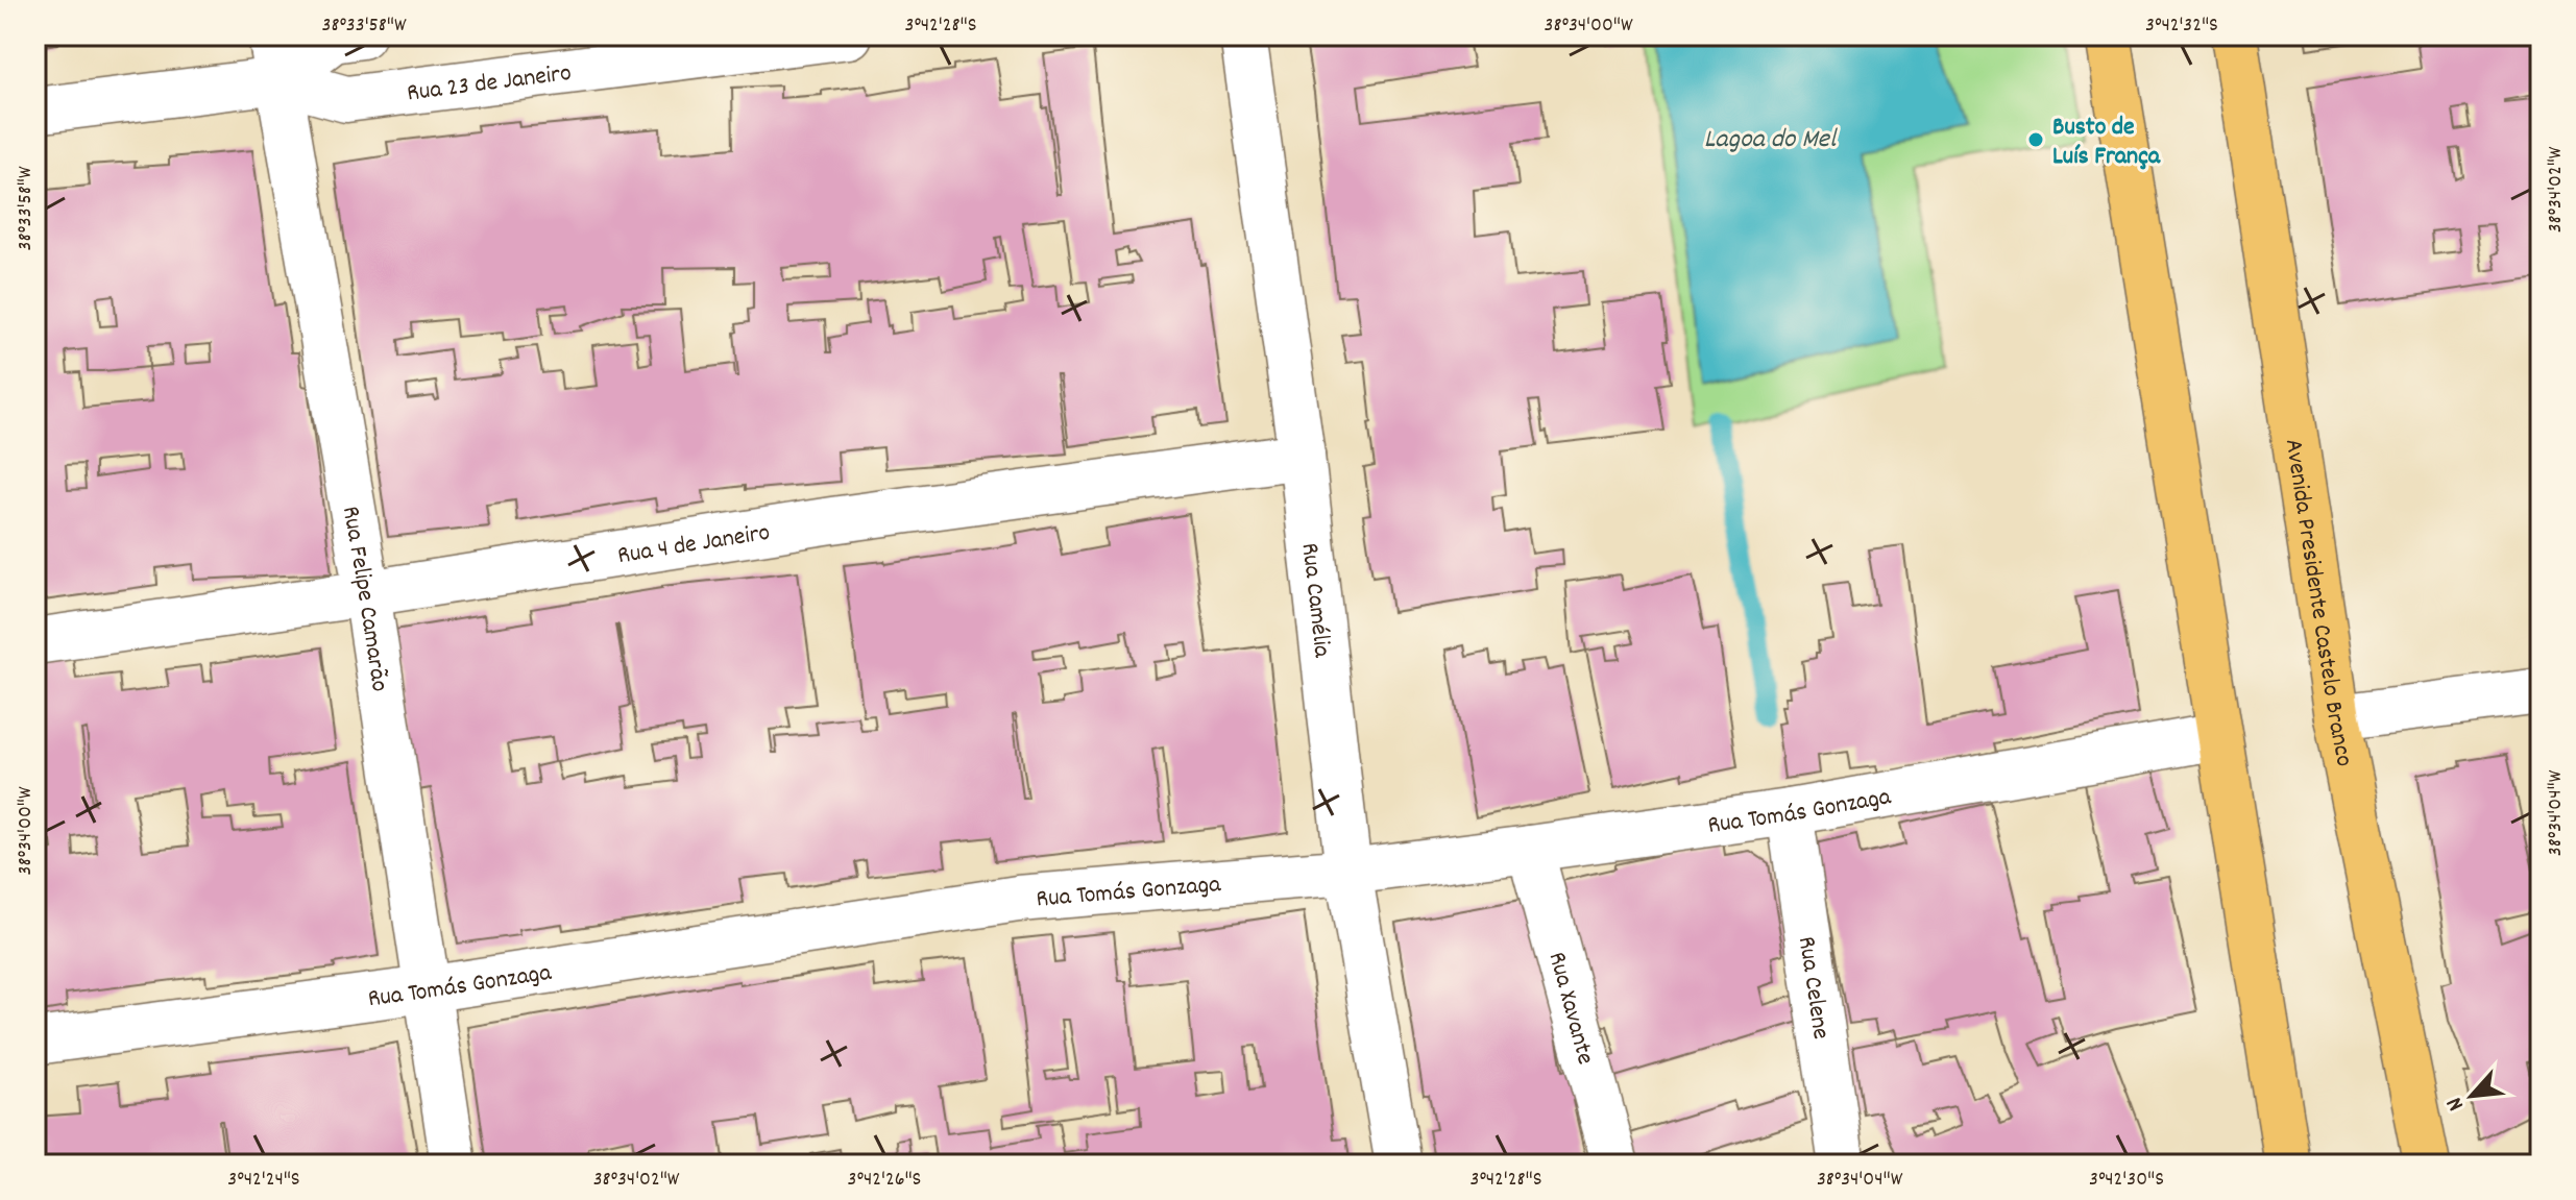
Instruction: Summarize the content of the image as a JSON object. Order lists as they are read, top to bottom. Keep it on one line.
{"streets":{"main road":["Avenida Presidente Castelo Branco"],"street":["Rua 23 de Janeiro","Rua 4 de Janeiro","Rua Felipe Camarão","Rua Camélia","Rua Tomás Gonzaga","Rua Celene","Rua Xavante"]},"crossings":[["Rua 23 de Janeiro","Rua Felipe Camarão"],["Rua 4 de Janeiro","Rua Felipe Camarão"],["Rua 4 de Janeiro","Rua Camélia"],["Rua Felipe Camarão","Rua Tomás Gonzaga"],["Rua Camélia","Rua Tomás Gonzaga"],["Rua Tomás Gonzaga","Rua Celene"],["Rua Tomás Gonzaga","Rua Xavante"]],"water":["Lagoa do Mel"],"places":["Busto de Luís França"],"north":"bottom left","coordinates":["38°33'58\"W","3°42'28\"S","38°34'00\"W","3°42'32\"S","38°34'02\"W","38°34'04\"W","3°42'24\"S","3°42'26\"S","3°42'30\"S"]}
